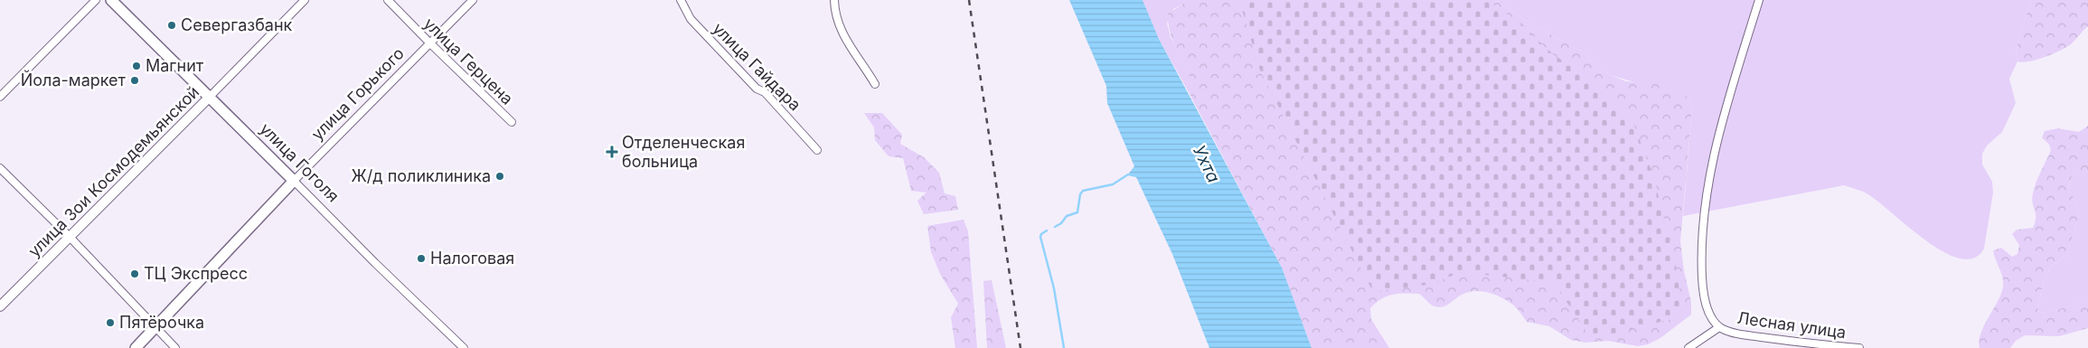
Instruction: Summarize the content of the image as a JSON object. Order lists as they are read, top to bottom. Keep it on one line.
{"streets":{"main road":["улица Горького","улица Гоголя"],"street":["улица Герцена","улица Гайдара","улица Зои Космодемьянской","Лесная улица"]},"crossings":[["улица Герцена","улица Горького"],["улица Горького","улица Гоголя"],["улица Гоголя","улица Зои Космодемьянской"]],"water":["Ухта"],"places":{"other":["Севергазбанк","Магнит","Йола-маркет","Ж/д поликлиника","Налоговая","ТЦ Экспресс","Пятёрочка"],"health":["Отделенческая больница"]}}
